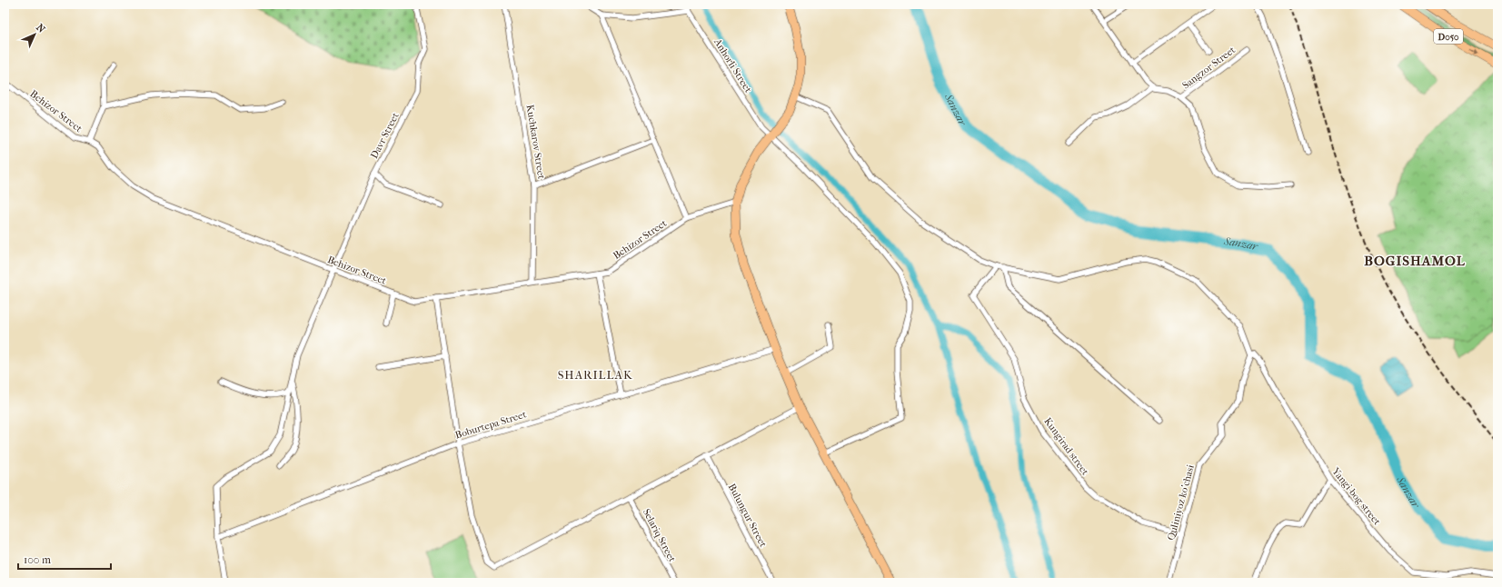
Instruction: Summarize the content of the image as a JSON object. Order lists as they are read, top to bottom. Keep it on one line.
{"streets":{"main road":["D050"],"street":["Anhorli Street","Sangzor Street","Behizor Street","Davr Street","Kuchkarov Street","Boburtepa Street","Kungirad street","Yangi-bog street","Quliniyoz ko'chasi","Bulungur Street","Selariq Street"]},"crossings":[["Behizor Street","Davr Street"],["Behizor Street","Kuchkarov Street"],["Davr Street","Boburtepa Street"],["Kungirad street","Quliniyoz ko'chasi"],["Yangi-bog street","Quliniyoz ko'chasi"]],"districts":["BOGISHAMOL","SHARILLAK"],"water":["Sanzar"],"scale_bar":"100 m","north":"top right"}
